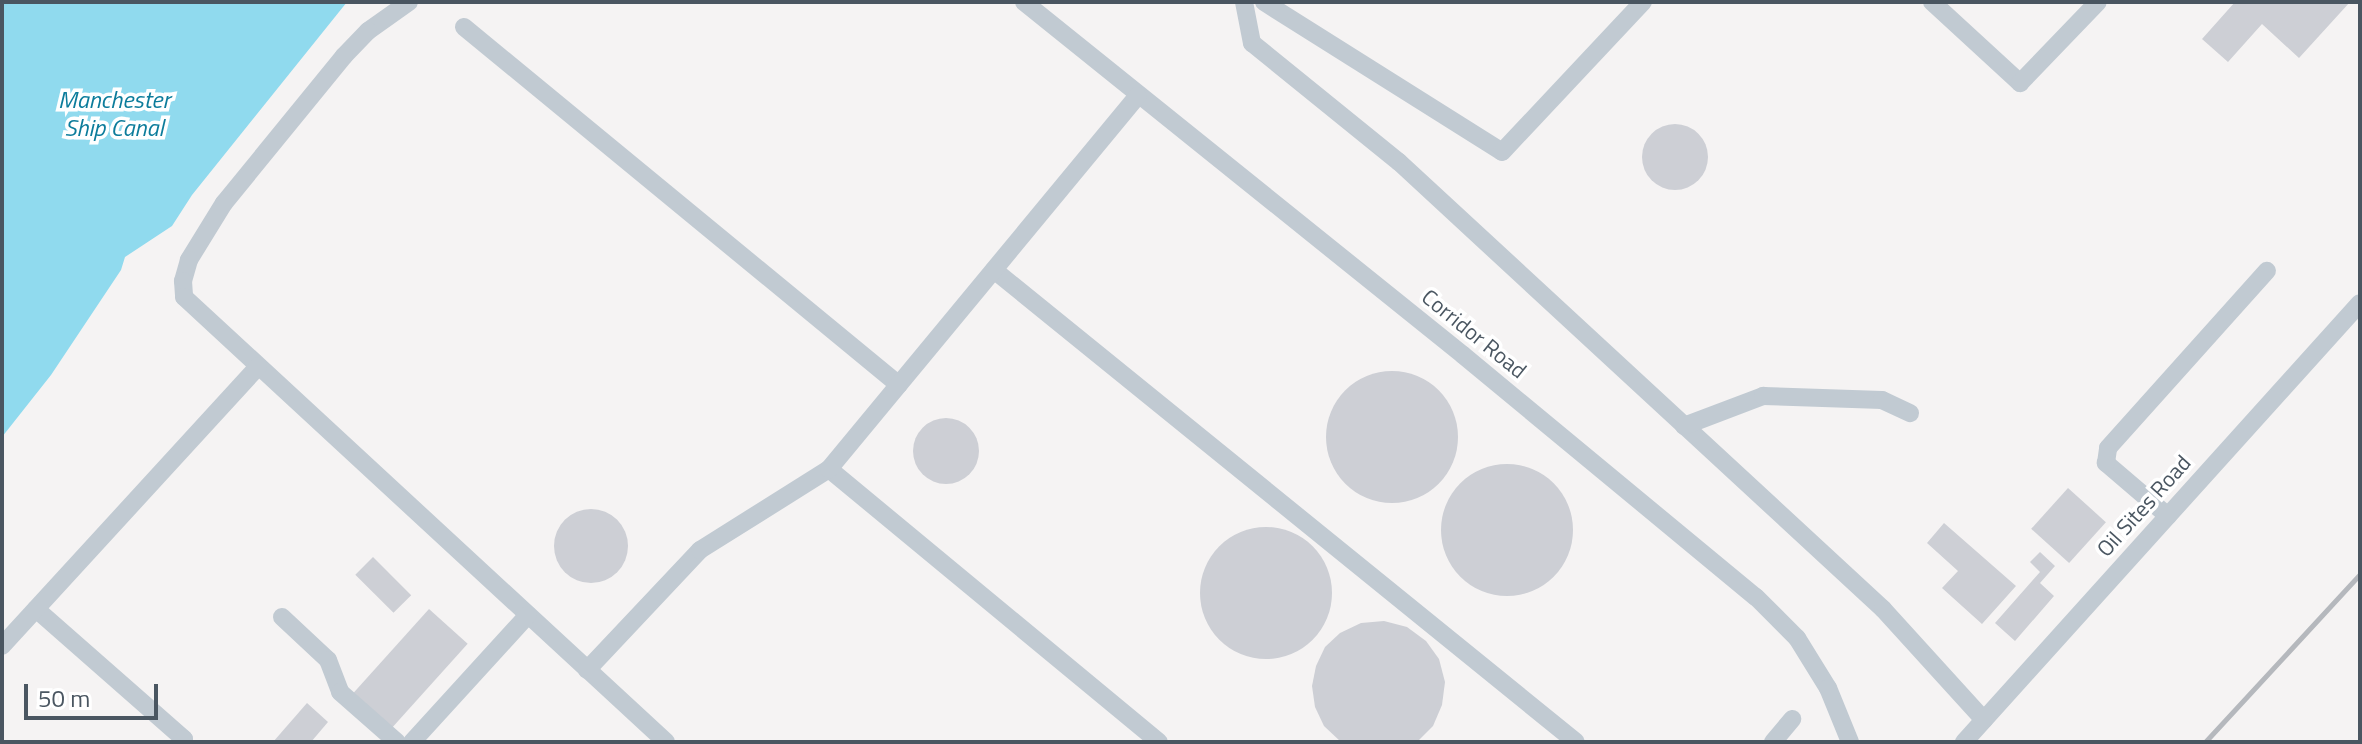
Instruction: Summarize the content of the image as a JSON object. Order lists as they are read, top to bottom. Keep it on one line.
{"streets":{"lane":["Corridor Road","Oil Sites Road"]},"water":["Manchester Ship Canal"],"scale_bar":"50 m"}
